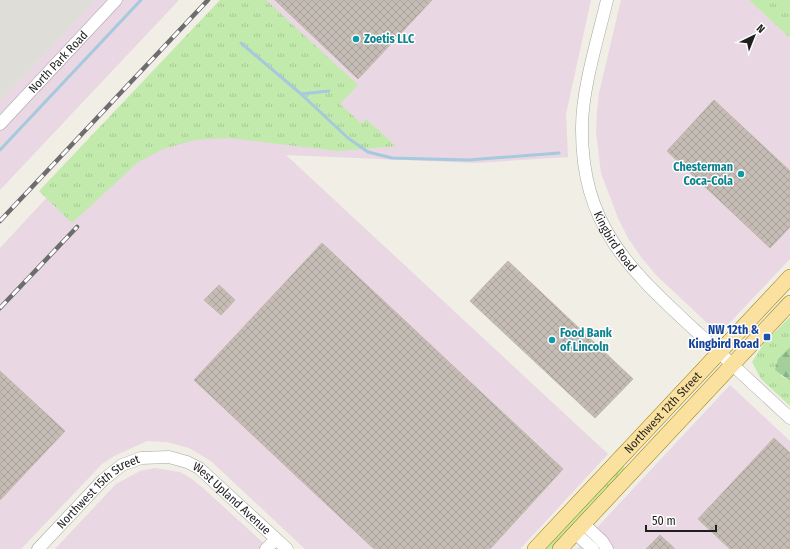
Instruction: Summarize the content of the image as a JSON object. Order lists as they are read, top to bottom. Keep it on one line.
{"streets":{"main road":["Northwest 12th Street"],"street":["North Park Road","Kingbird Road","Northwest 15th Street","West Upland Avenue"]},"crossings":[["Kingbird Road","Northwest 12th Street"],["Northwest 15th Street","West Upland Avenue"]],"places":{"other":["Zoetis LLC","Chesterman Coca-Cola","Food Bank of Lincoln"],"transit":["NW 12th & Kingbird Road"]},"scale_bar":"50 m","north":"top right"}
